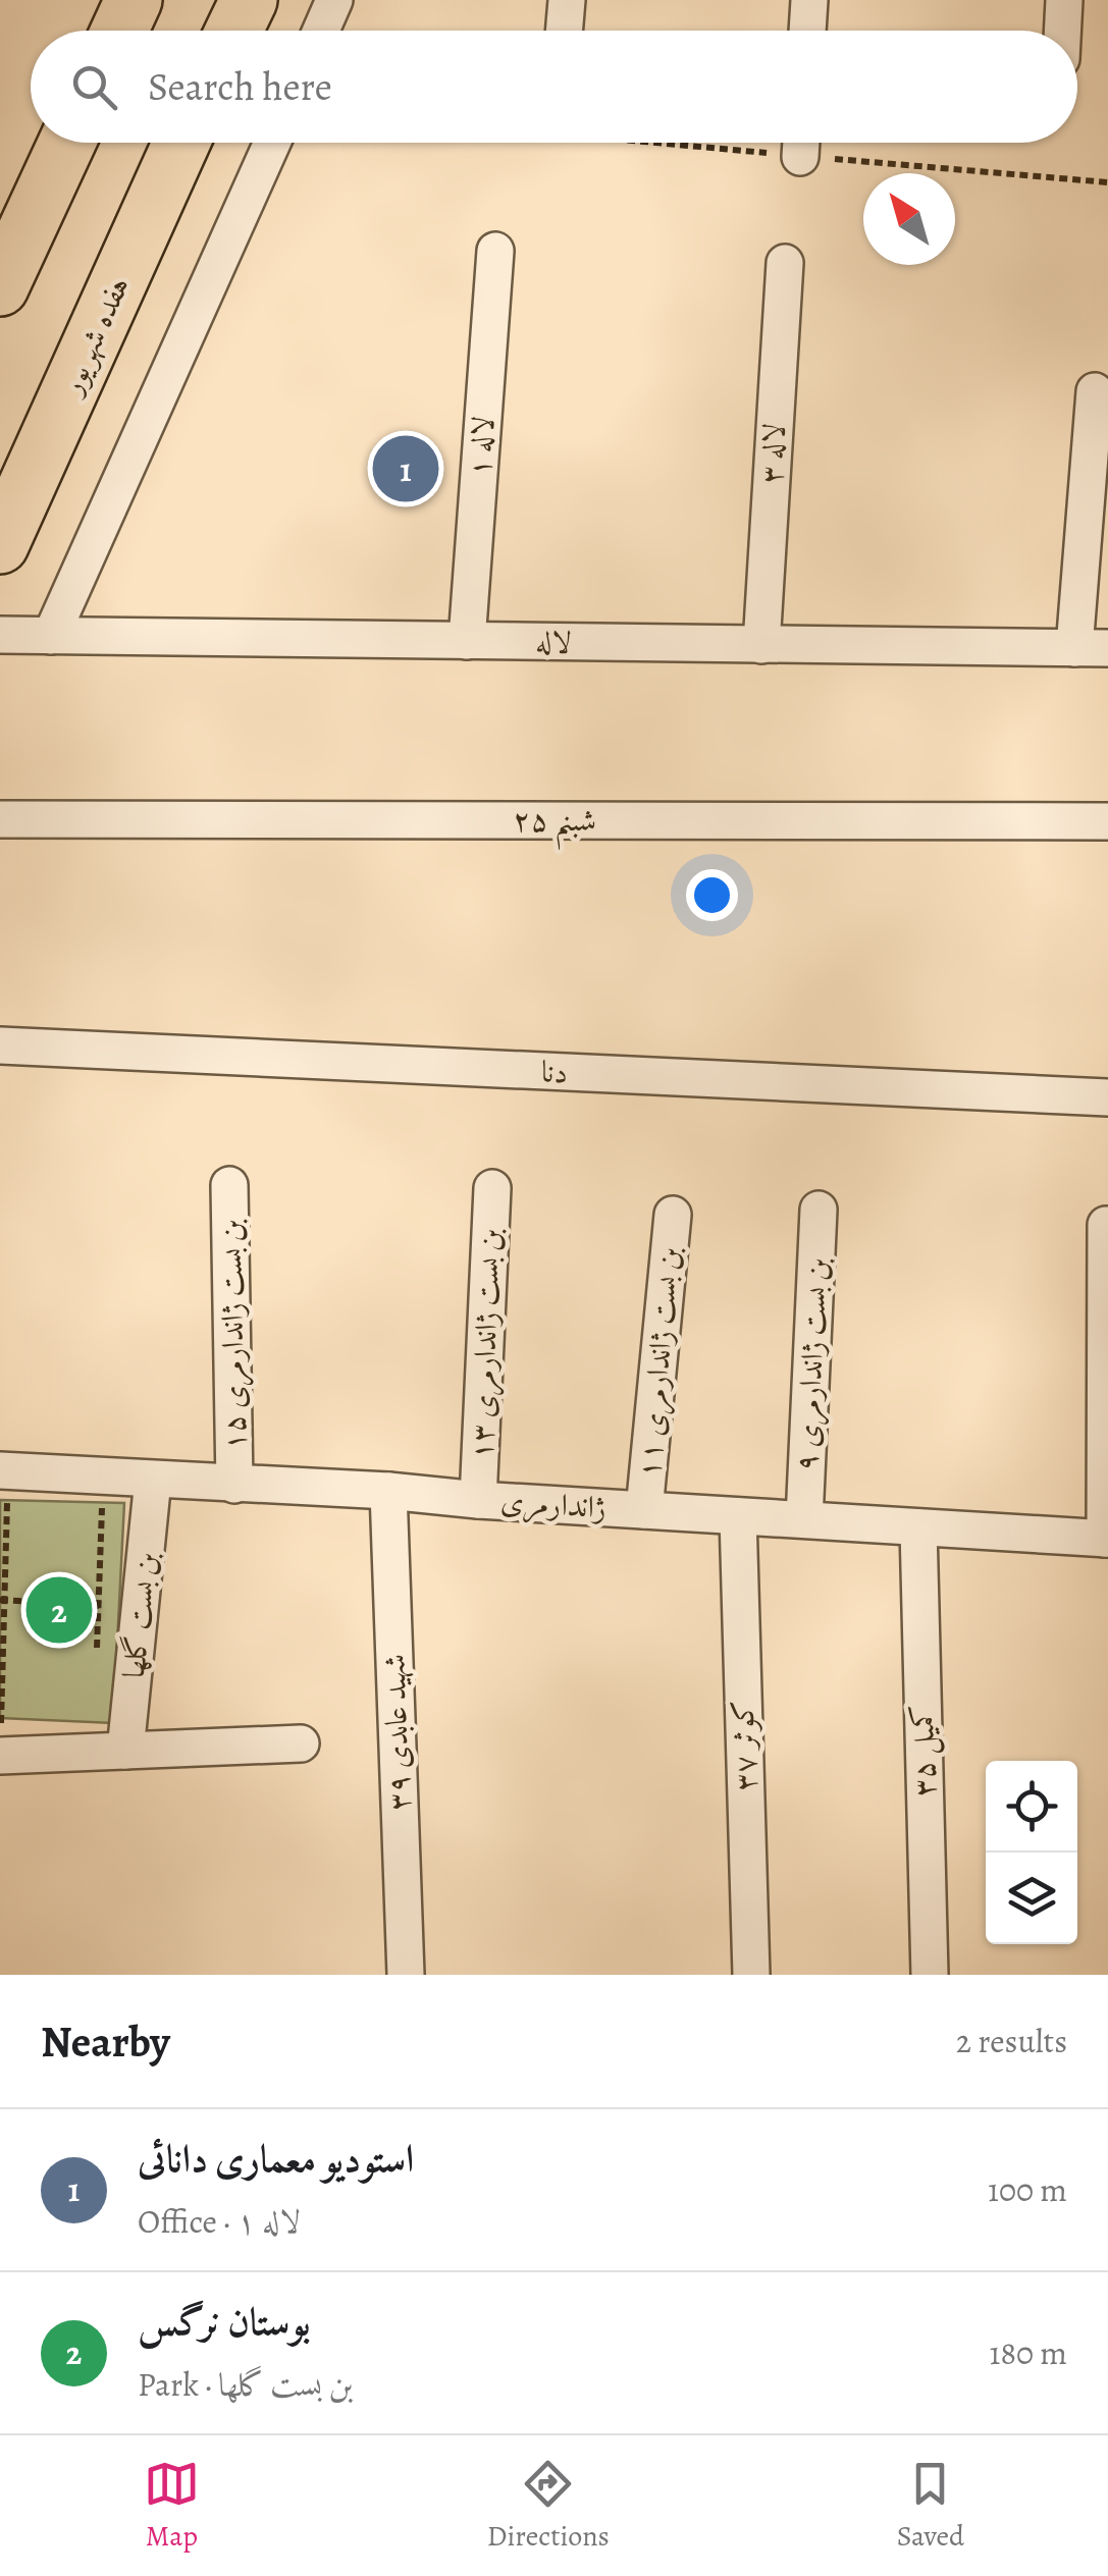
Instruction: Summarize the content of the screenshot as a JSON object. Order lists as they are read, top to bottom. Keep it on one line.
{"streets":{"main road":["هفده شهریور"],"street":["لاله ۱","لاله ۳","لاله","شبنم ۲۵","دنا","بن بست ژاندارمری ۱۵","بن بست ژاندارمری ۱۳","بن بست ژاندارمری ۱۱","بن بست ژاندارمری ۹","ژاندارمری","بن بست گلها","شهید عابدی ۳۹","کوثر ۳۷","کمیل ۳۵"]},"crossings":[["لاله ۱","لاله"],["لاله ۳","لاله"],["بن بست ژاندارمری ۱۵","ژاندارمری"],["بن بست ژاندارمری ۱۳","ژاندارمری"],["بن بست ژاندارمری ۱۱","ژاندارمری"],["بن بست ژاندارمری ۹","ژاندارمری"],["ژاندارمری","بن بست گلها"],["ژاندارمری","شهید عابدی ۳۹"],["ژاندارمری","کوثر ۳۷"],["ژاندارمری","کمیل ۳۵"]],"north":"top left","page":{"search":"Search here","pins":["1","2"],"heading":["Nearby","2 results"],"list":[{"mark":"1","name":"استودیو معماری دانائی","note":"Office · لاله ۱","value":"100 m"},{"mark":"2","name":"بوستان نرگس","note":"Park · بن بست گلها","value":"180 m"}],"nav":["Map","Directions","Saved"]}}
